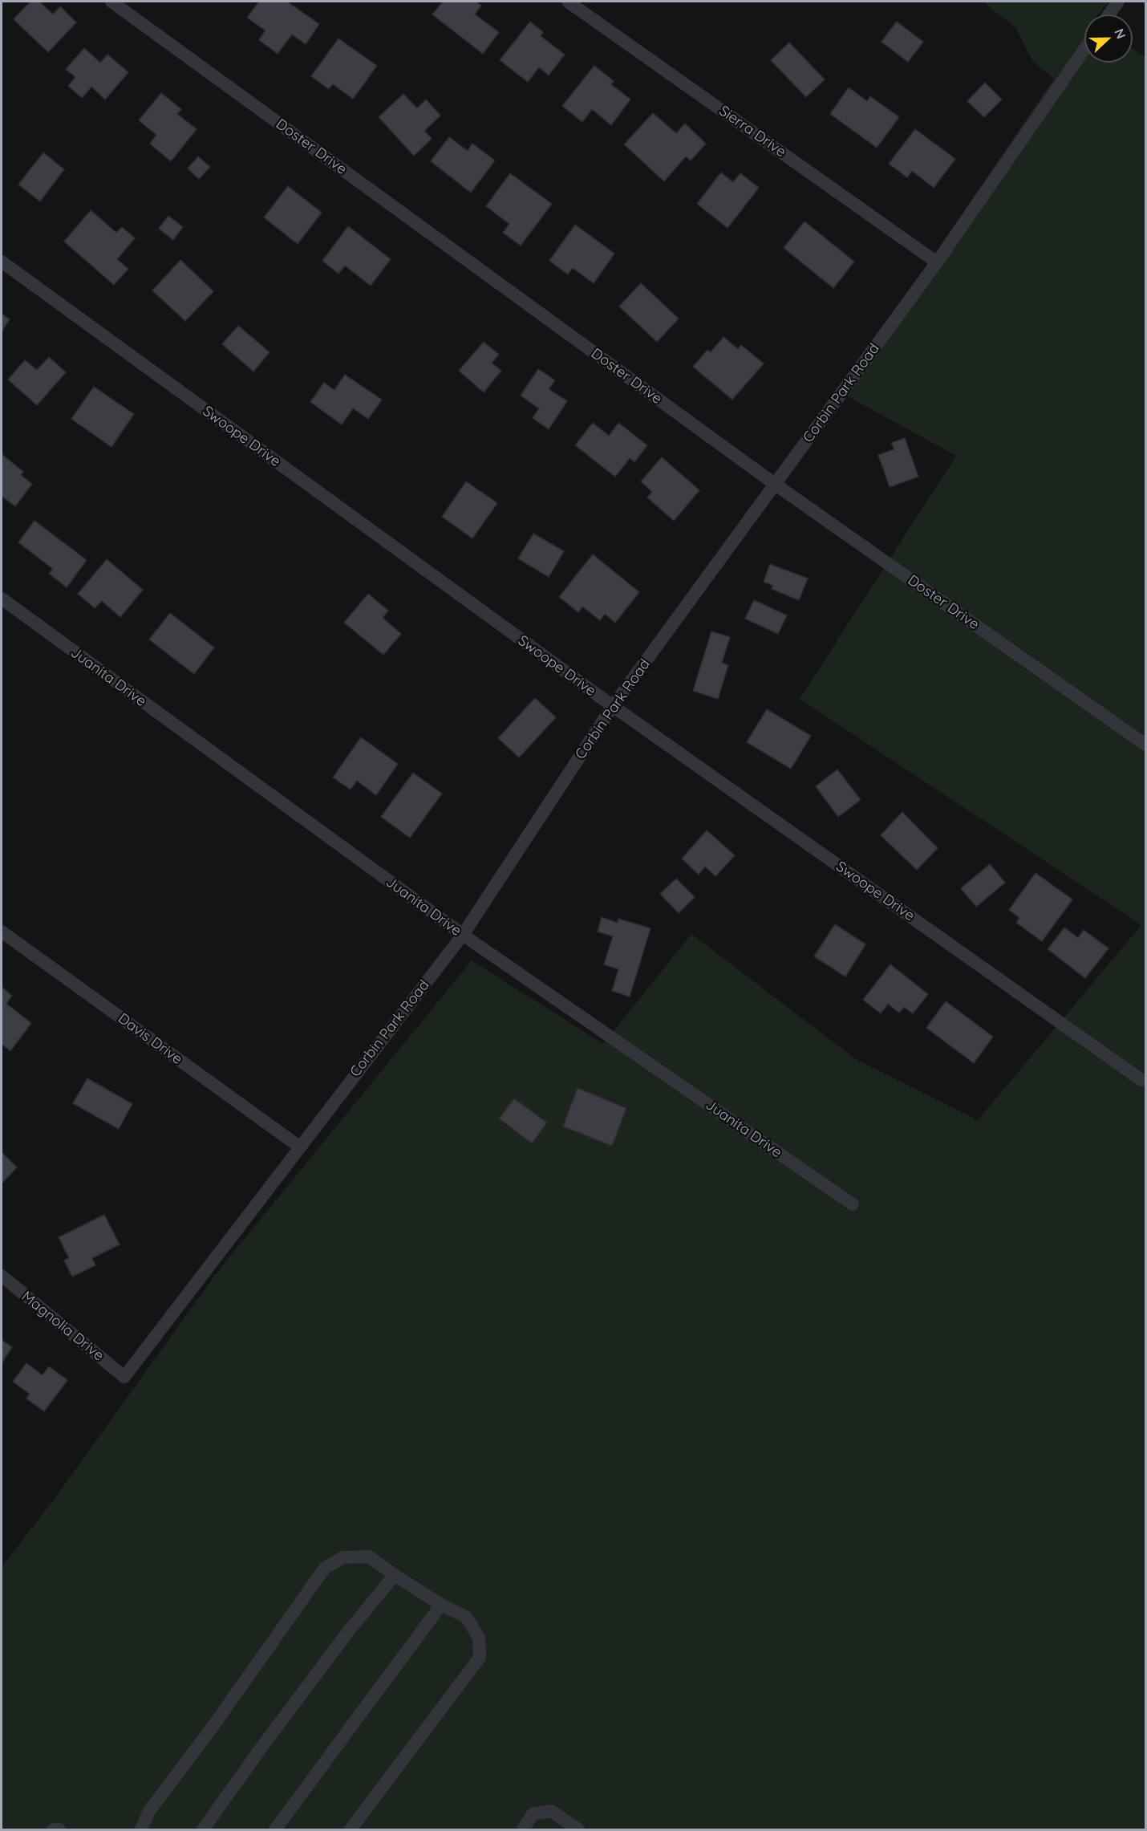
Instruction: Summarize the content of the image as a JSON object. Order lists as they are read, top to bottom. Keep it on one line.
{"streets":{"street":["Sierra Drive","Doster Drive","Corbin Park Road","Swoope Drive","Juanita Drive","Davis Drive","Magnolia Drive"]},"crossings":[["Sierra Drive","Corbin Park Road"],["Doster Drive","Corbin Park Road"],["Corbin Park Road","Swoope Drive"],["Corbin Park Road","Juanita Drive"],["Corbin Park Road","Davis Drive"],["Corbin Park Road","Magnolia Drive"]],"north":"right"}
